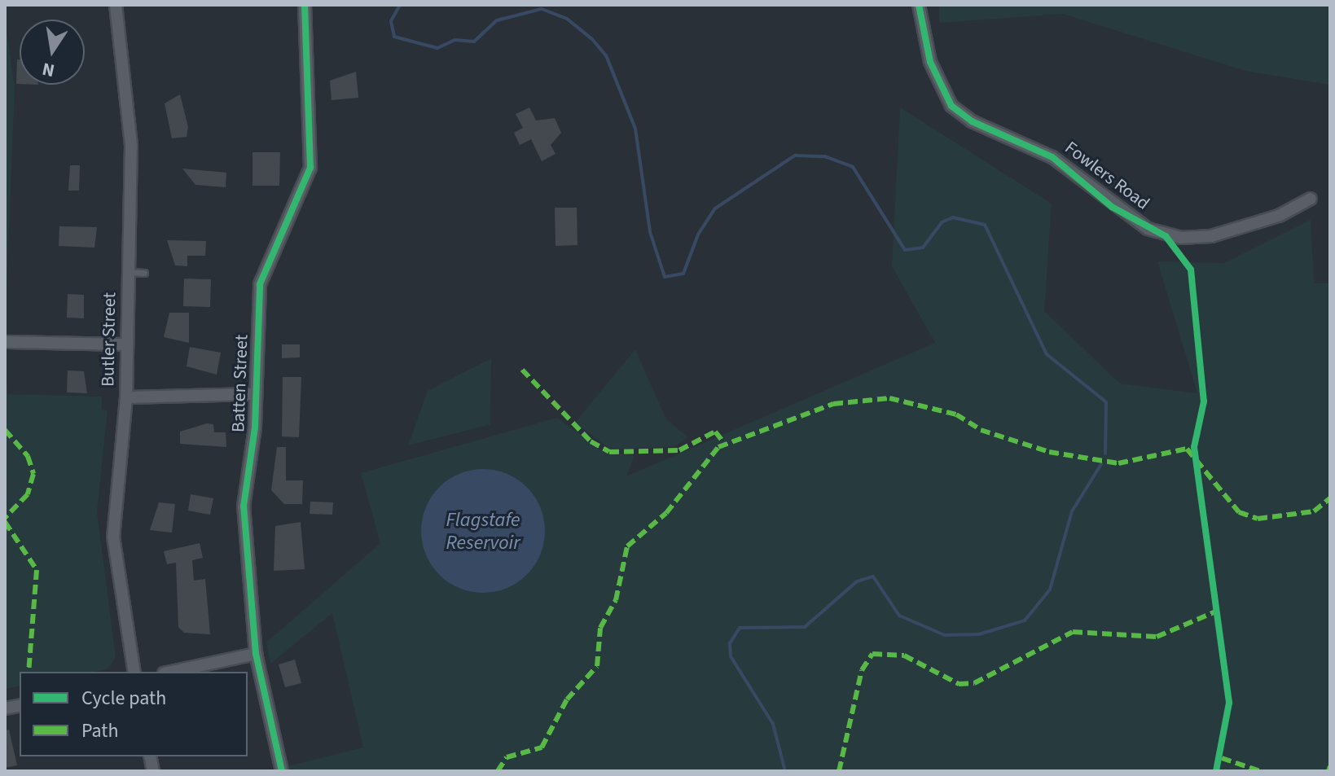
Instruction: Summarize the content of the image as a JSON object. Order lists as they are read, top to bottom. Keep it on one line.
{"streets":{"street":["Fowlers Road","Butler Street","Batten Street"]},"water":["Flagstafe Reservoir"],"legend":["Cycle path","Path"],"north":"bottom"}
